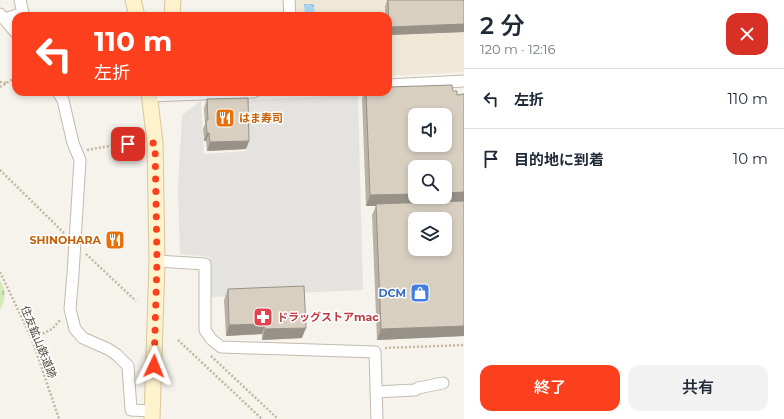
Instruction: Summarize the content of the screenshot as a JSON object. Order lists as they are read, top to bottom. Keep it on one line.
{"streets":{"path":["住友鉱山鉄道跡"]},"places":{"restaurant":["はま寿司","SHINOHARA"],"shop":["DCM"],"pharmacy":["ドラッグストアmac"]},"page":{"heading":["2 分","120 m · 12:16"],"turn":["110 m","左折"],"list":[{"name":"左折","value":"110 m"},{"name":"目的地に到着","value":"10 m"}],"buttons":["終了","共有"]}}
